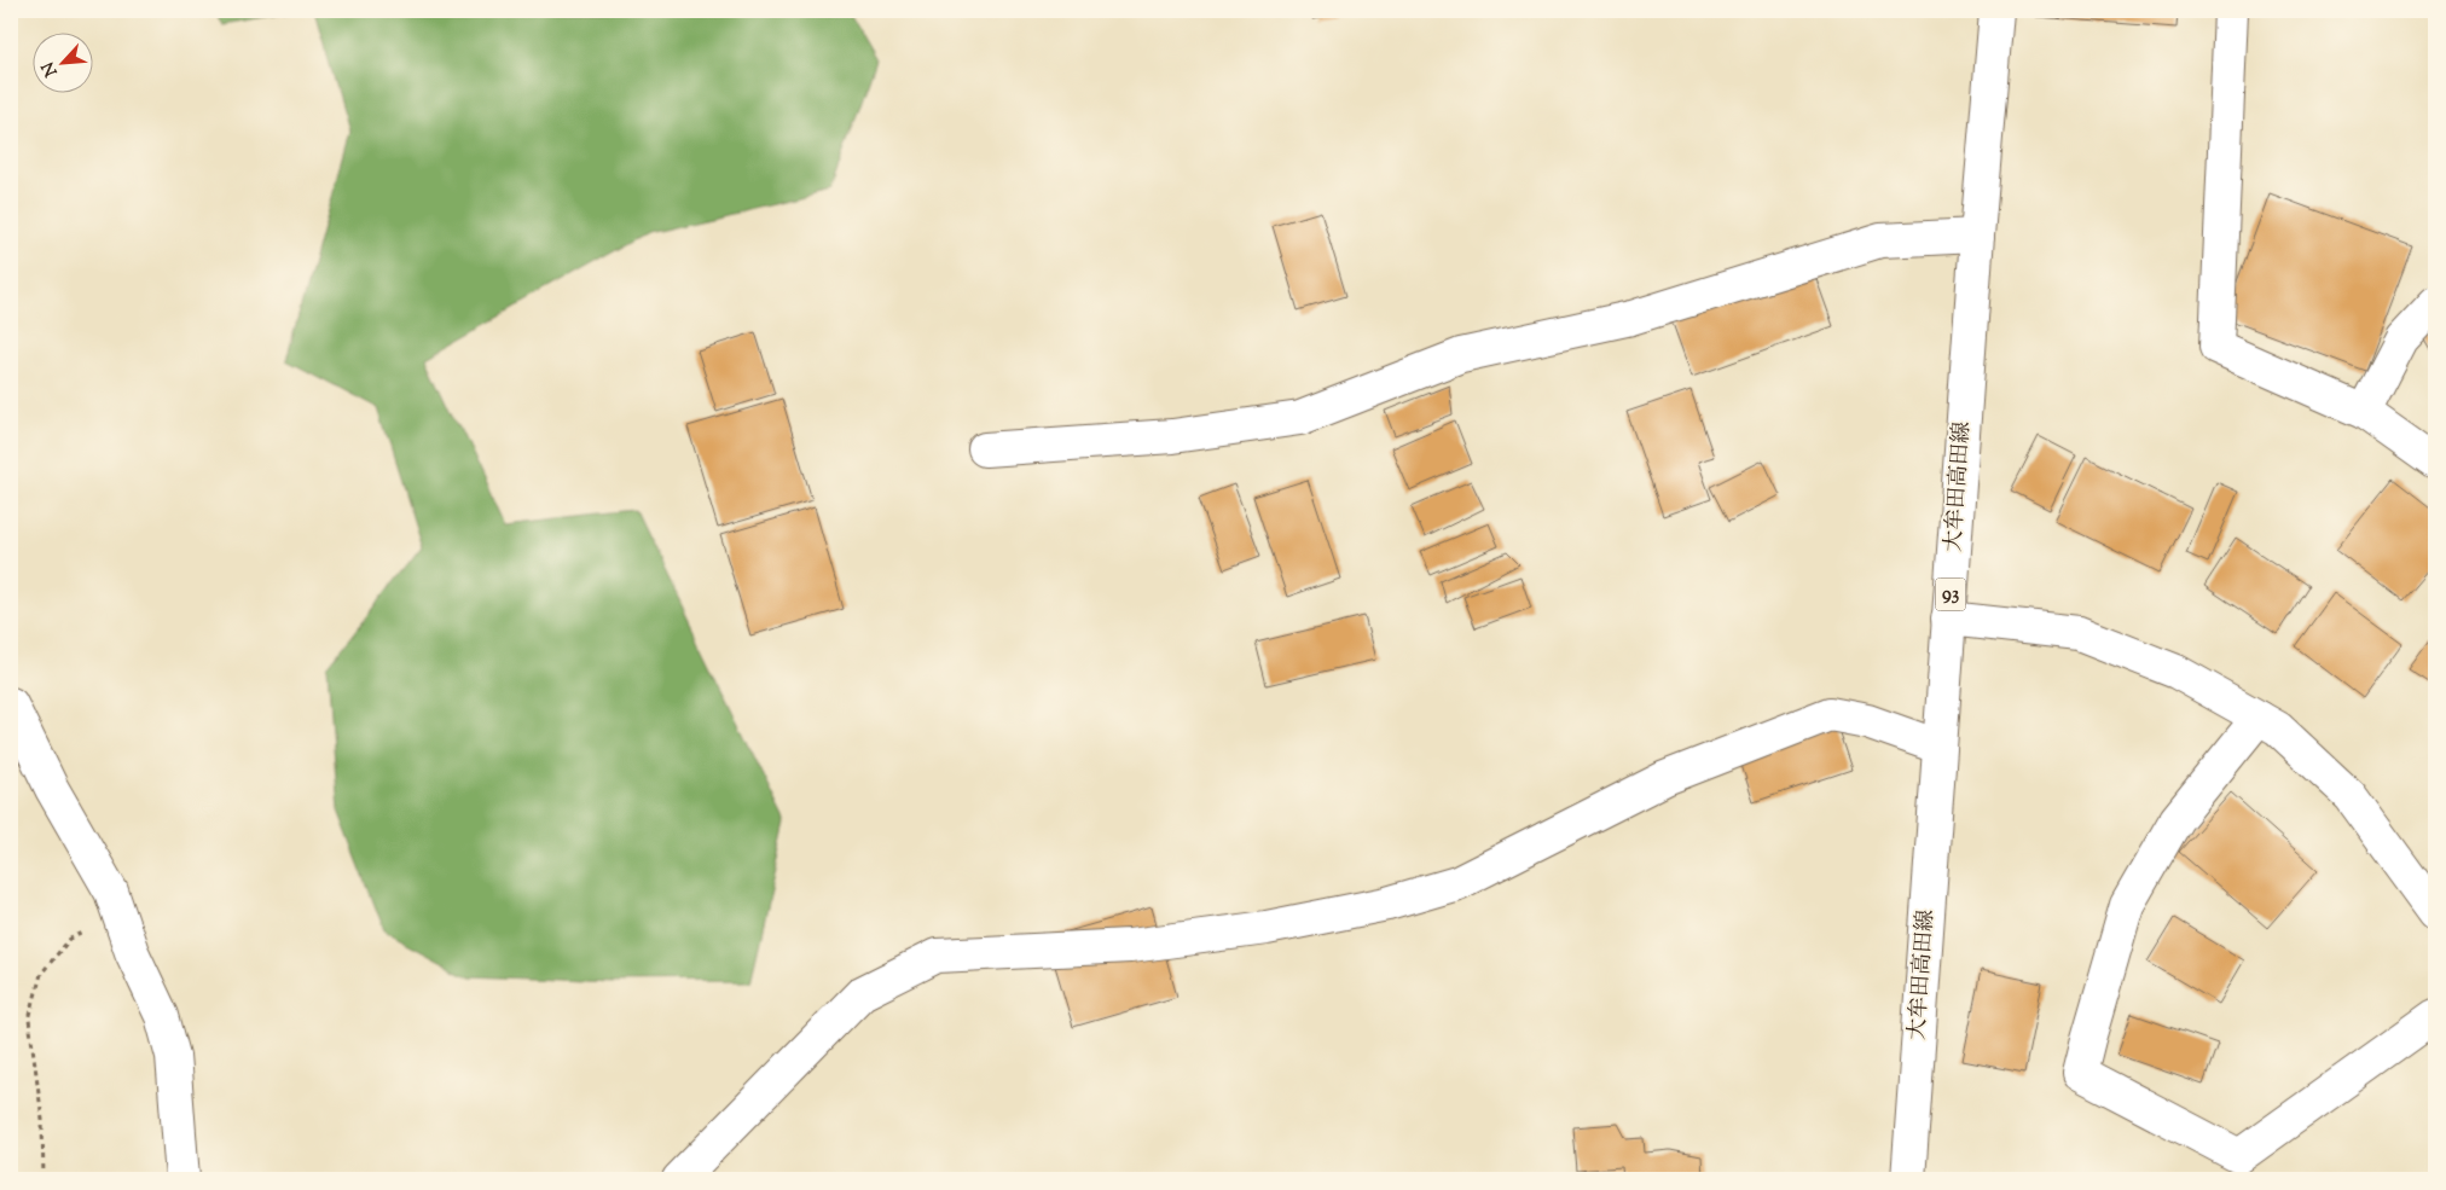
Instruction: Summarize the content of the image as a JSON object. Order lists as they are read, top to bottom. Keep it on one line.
{"streets":{"street":["大牟田高田線","93"]},"north":"bottom left"}
